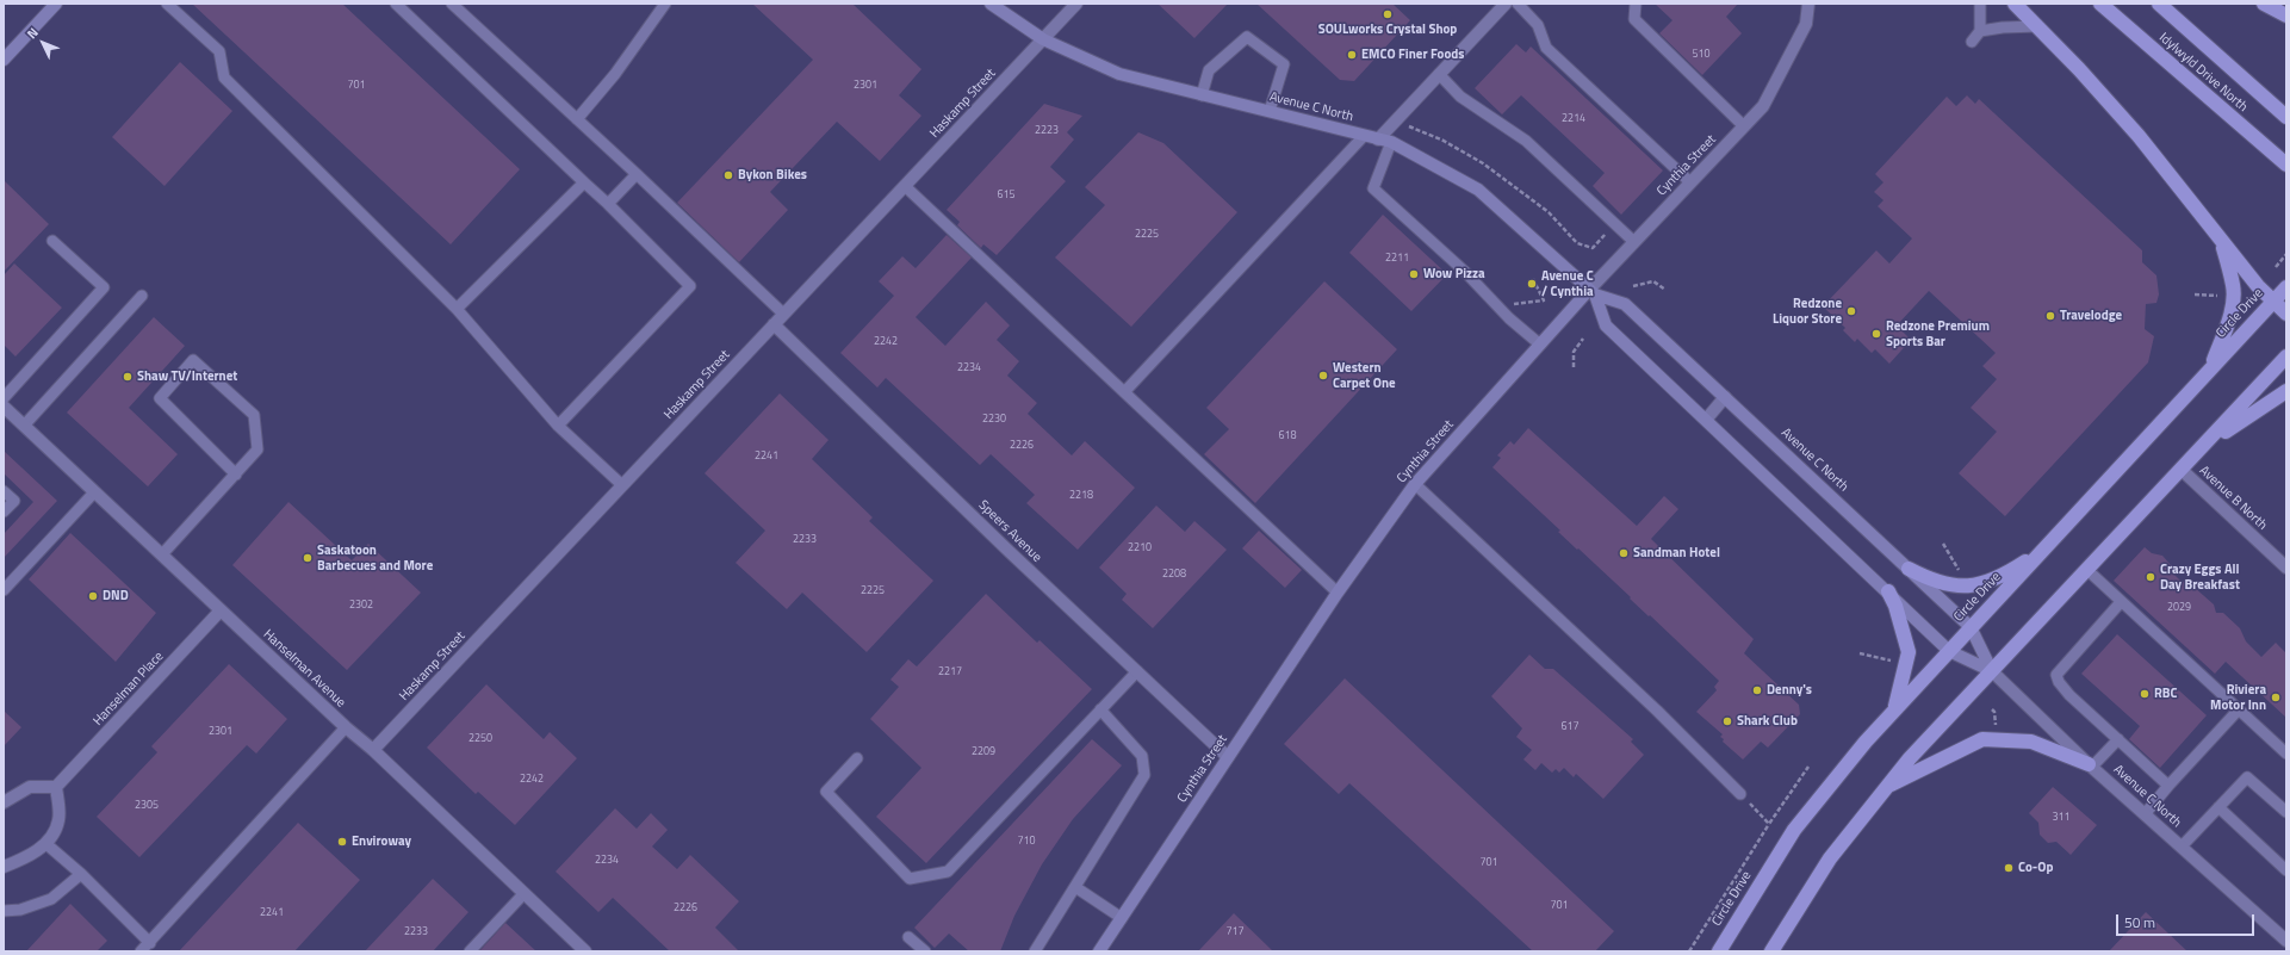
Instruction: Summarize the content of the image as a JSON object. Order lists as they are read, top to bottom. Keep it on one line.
{"streets":{"highway":["Idylwyld Drive North","Circle Drive"],"main road":["Avenue C North","Cynthia Street"],"street":["Haskamp Street","Avenue B North","Speers Avenue","Hanselman Avenue","Hanselman Place"]},"crossings":[["Haskamp Street","Avenue C North"],["Haskamp Street","Speers Avenue"],["Haskamp Street","Hanselman Avenue"],["Avenue C North","Cynthia Street"],["Avenue C North","Circle Drive"],["Cynthia Street","Speers Avenue"],["Hanselman Avenue","Hanselman Place"]],"places":["SOULworks Crystal Shop","EMCO Finer Foods","Bykon Bikes","Wow Pizza","Avenue C / Cynthia","Redzone Liquor Store","Travelodge","Redzone Premium Sports Bar","Western Carpet One","Shaw TV/Internet","Sandman Hotel","Saskatoon Barbecues and More","Crazy Eggs All Day Breakfast","DND","Denny's","RBC","Riviera Motor Inn","Shark Club","Enviroway","Co-Op"],"house_numbers":["510","701","2301","2214","2223","615","2225","2211","2242","2234","2230","618","2226","2241","2218","2233","2210","2208","2225","2302","2029","2217","617","2301","2250","2209","2242","2305","311","710","2234","701","701","2226","2241","2233","717"],"scale_bar":"50 m","north":"top left"}
